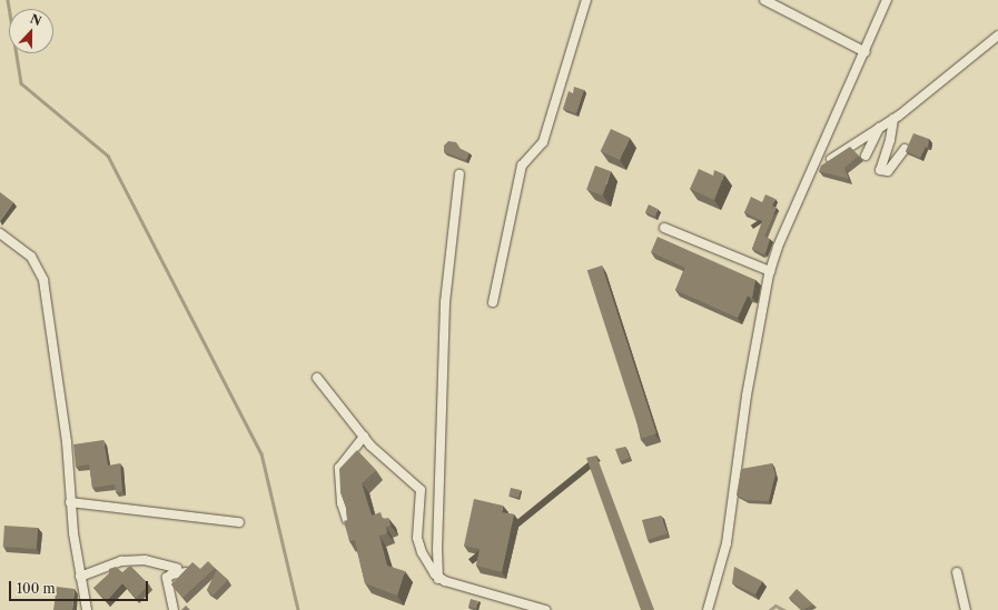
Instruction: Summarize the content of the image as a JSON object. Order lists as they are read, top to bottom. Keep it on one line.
{"scale_bar":"100 m","north":"top"}
